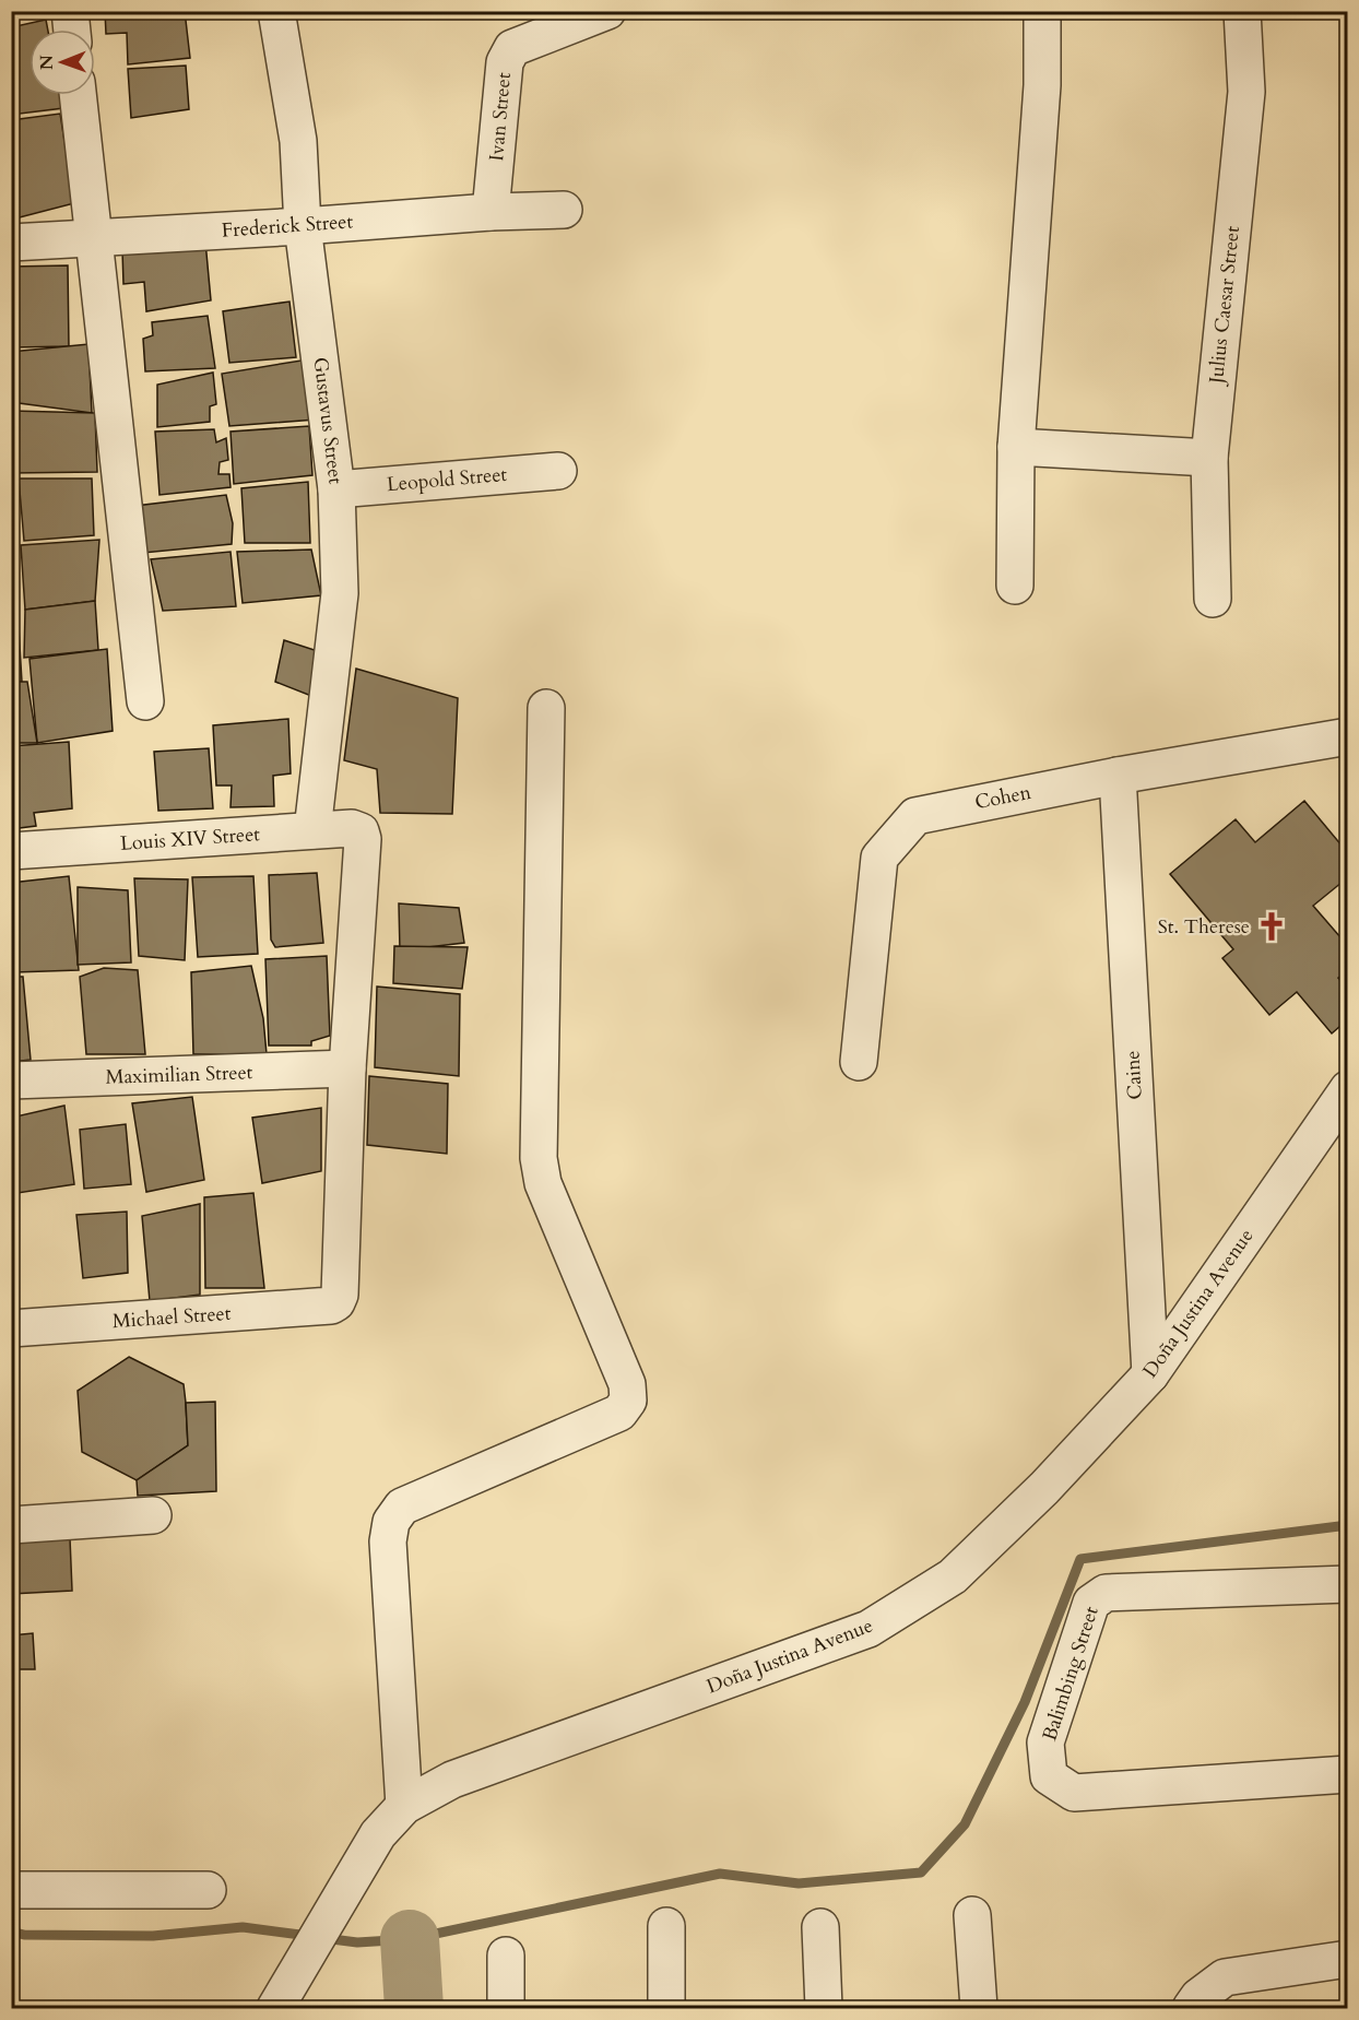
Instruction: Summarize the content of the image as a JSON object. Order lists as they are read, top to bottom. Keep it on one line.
{"streets":{"street":["Ivan Street","Frederick Street","Julius Caesar Street","Gustavus Street","Leopold Street","Cohen","Louis XIV Street","Maximilian Street","Caine","Doña Justina Avenue","Michael Street","Balimbing Street"]},"crossings":[["Ivan Street","Frederick Street"],["Frederick Street","Gustavus Street"],["Gustavus Street","Leopold Street"],["Gustavus Street","Louis XIV Street"],["Cohen","Caine"],["Louis XIV Street","Maximilian Street"],["Louis XIV Street","Michael Street"],["Maximilian Street","Michael Street"],["Caine","Doña Justina Avenue"]],"places":{"church":["St. Therese"]},"north":"left"}
